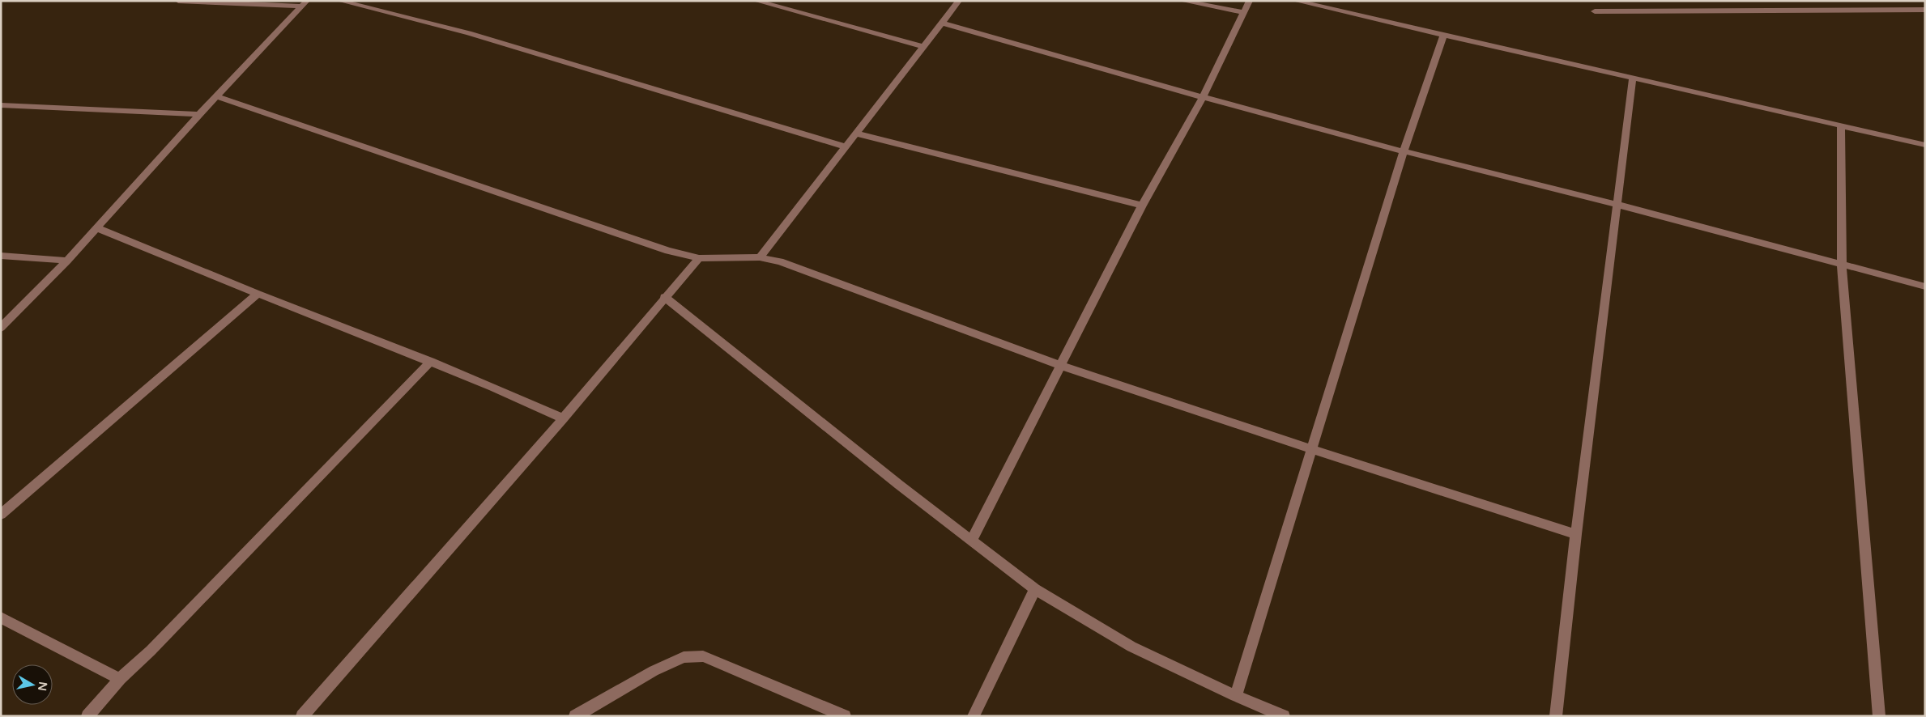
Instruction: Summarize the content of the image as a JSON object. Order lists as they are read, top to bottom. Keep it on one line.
{"north":"right"}
